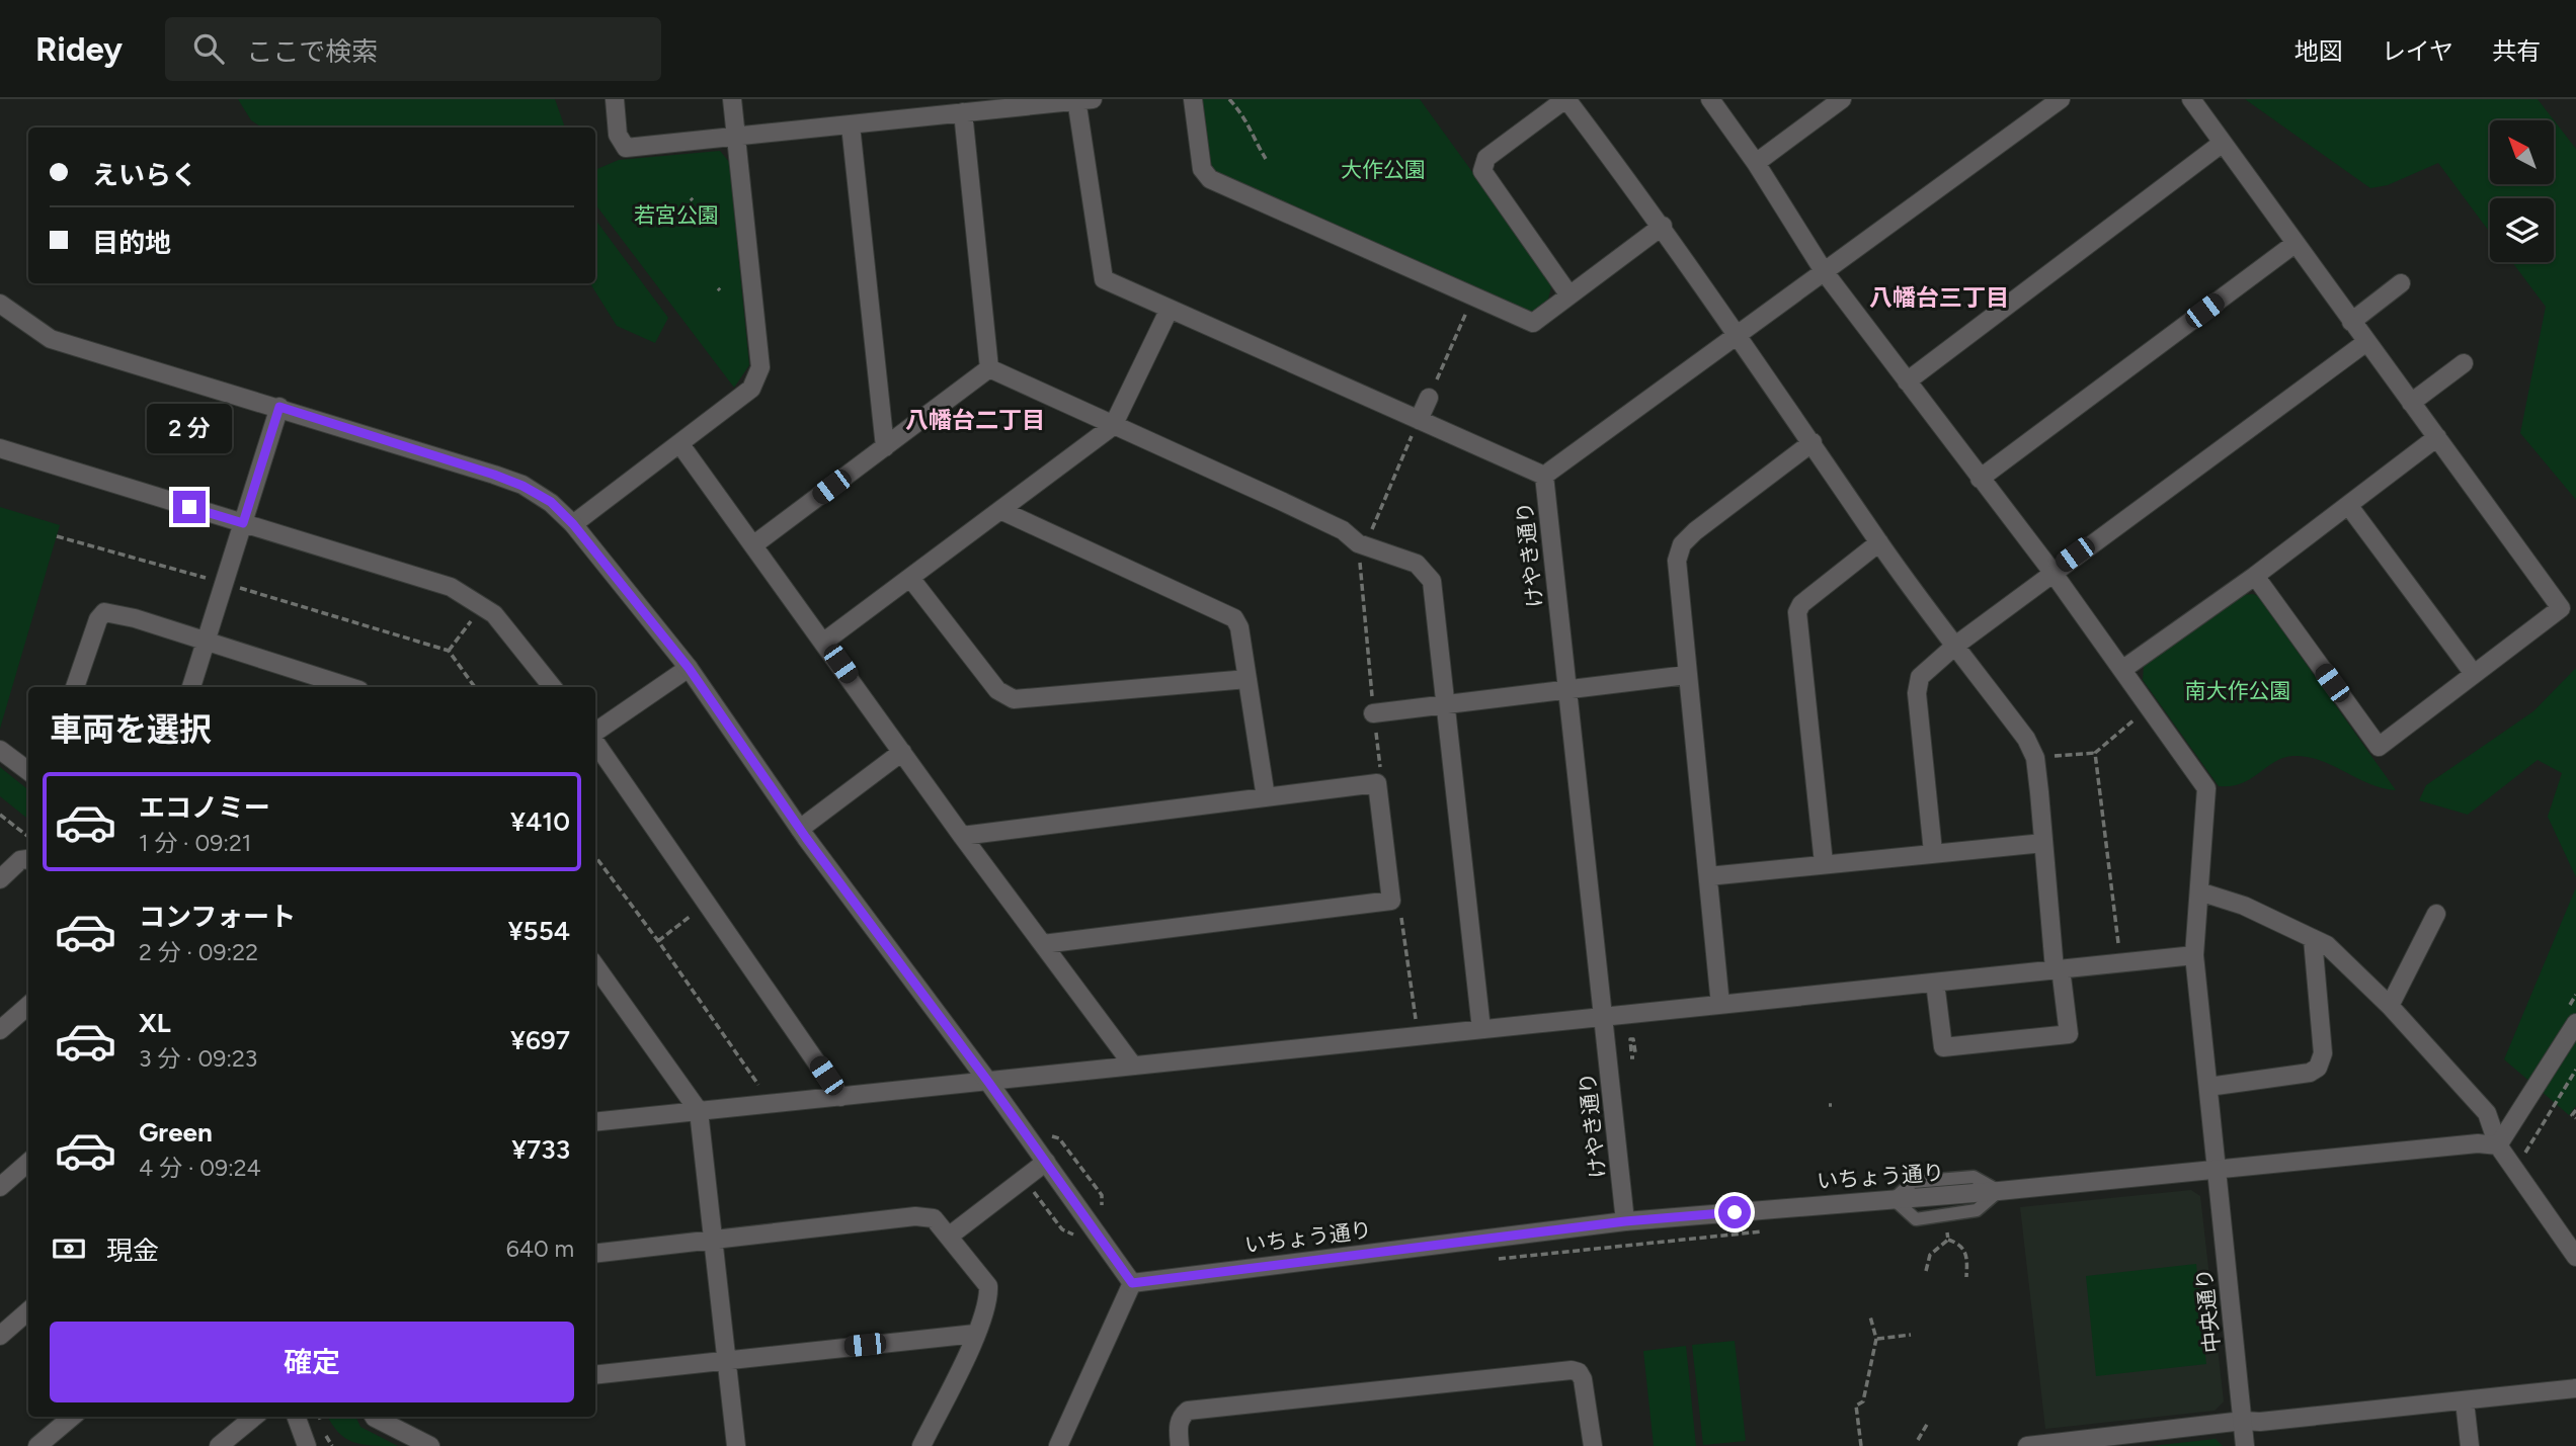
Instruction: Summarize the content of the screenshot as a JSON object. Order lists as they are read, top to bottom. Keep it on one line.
{"streets":{"street":["けやき通り","いちょう通り","中央通り"]},"crossings":[["けやき通り","いちょう通り"],["けやき通り","中央通り"],["いちょう通り","中央通り"]],"districts":["八幡台三丁目","八幡台二丁目"],"parks":["大作公園","若宮公園","南大作公園"],"north":"top left","page":{"header":"Ridey","search":"ここで検索","nav":["地図","レイヤ","共有"],"banner":["えいらく","目的地"],"bubble":"2 分","heading":"車両を選択","list":[{"name":"エコノミー","note":"1 分 · 09:21","value":"¥410"},{"name":"コンフォート","note":"2 分 · 09:22","value":"¥554"},{"name":"XL","note":"3 分 · 09:23","value":"¥697"},{"name":"Green","note":"4 分 · 09:24","value":"¥733"}],"pay":["現金","640 m"],"buttons":"確定"}}
